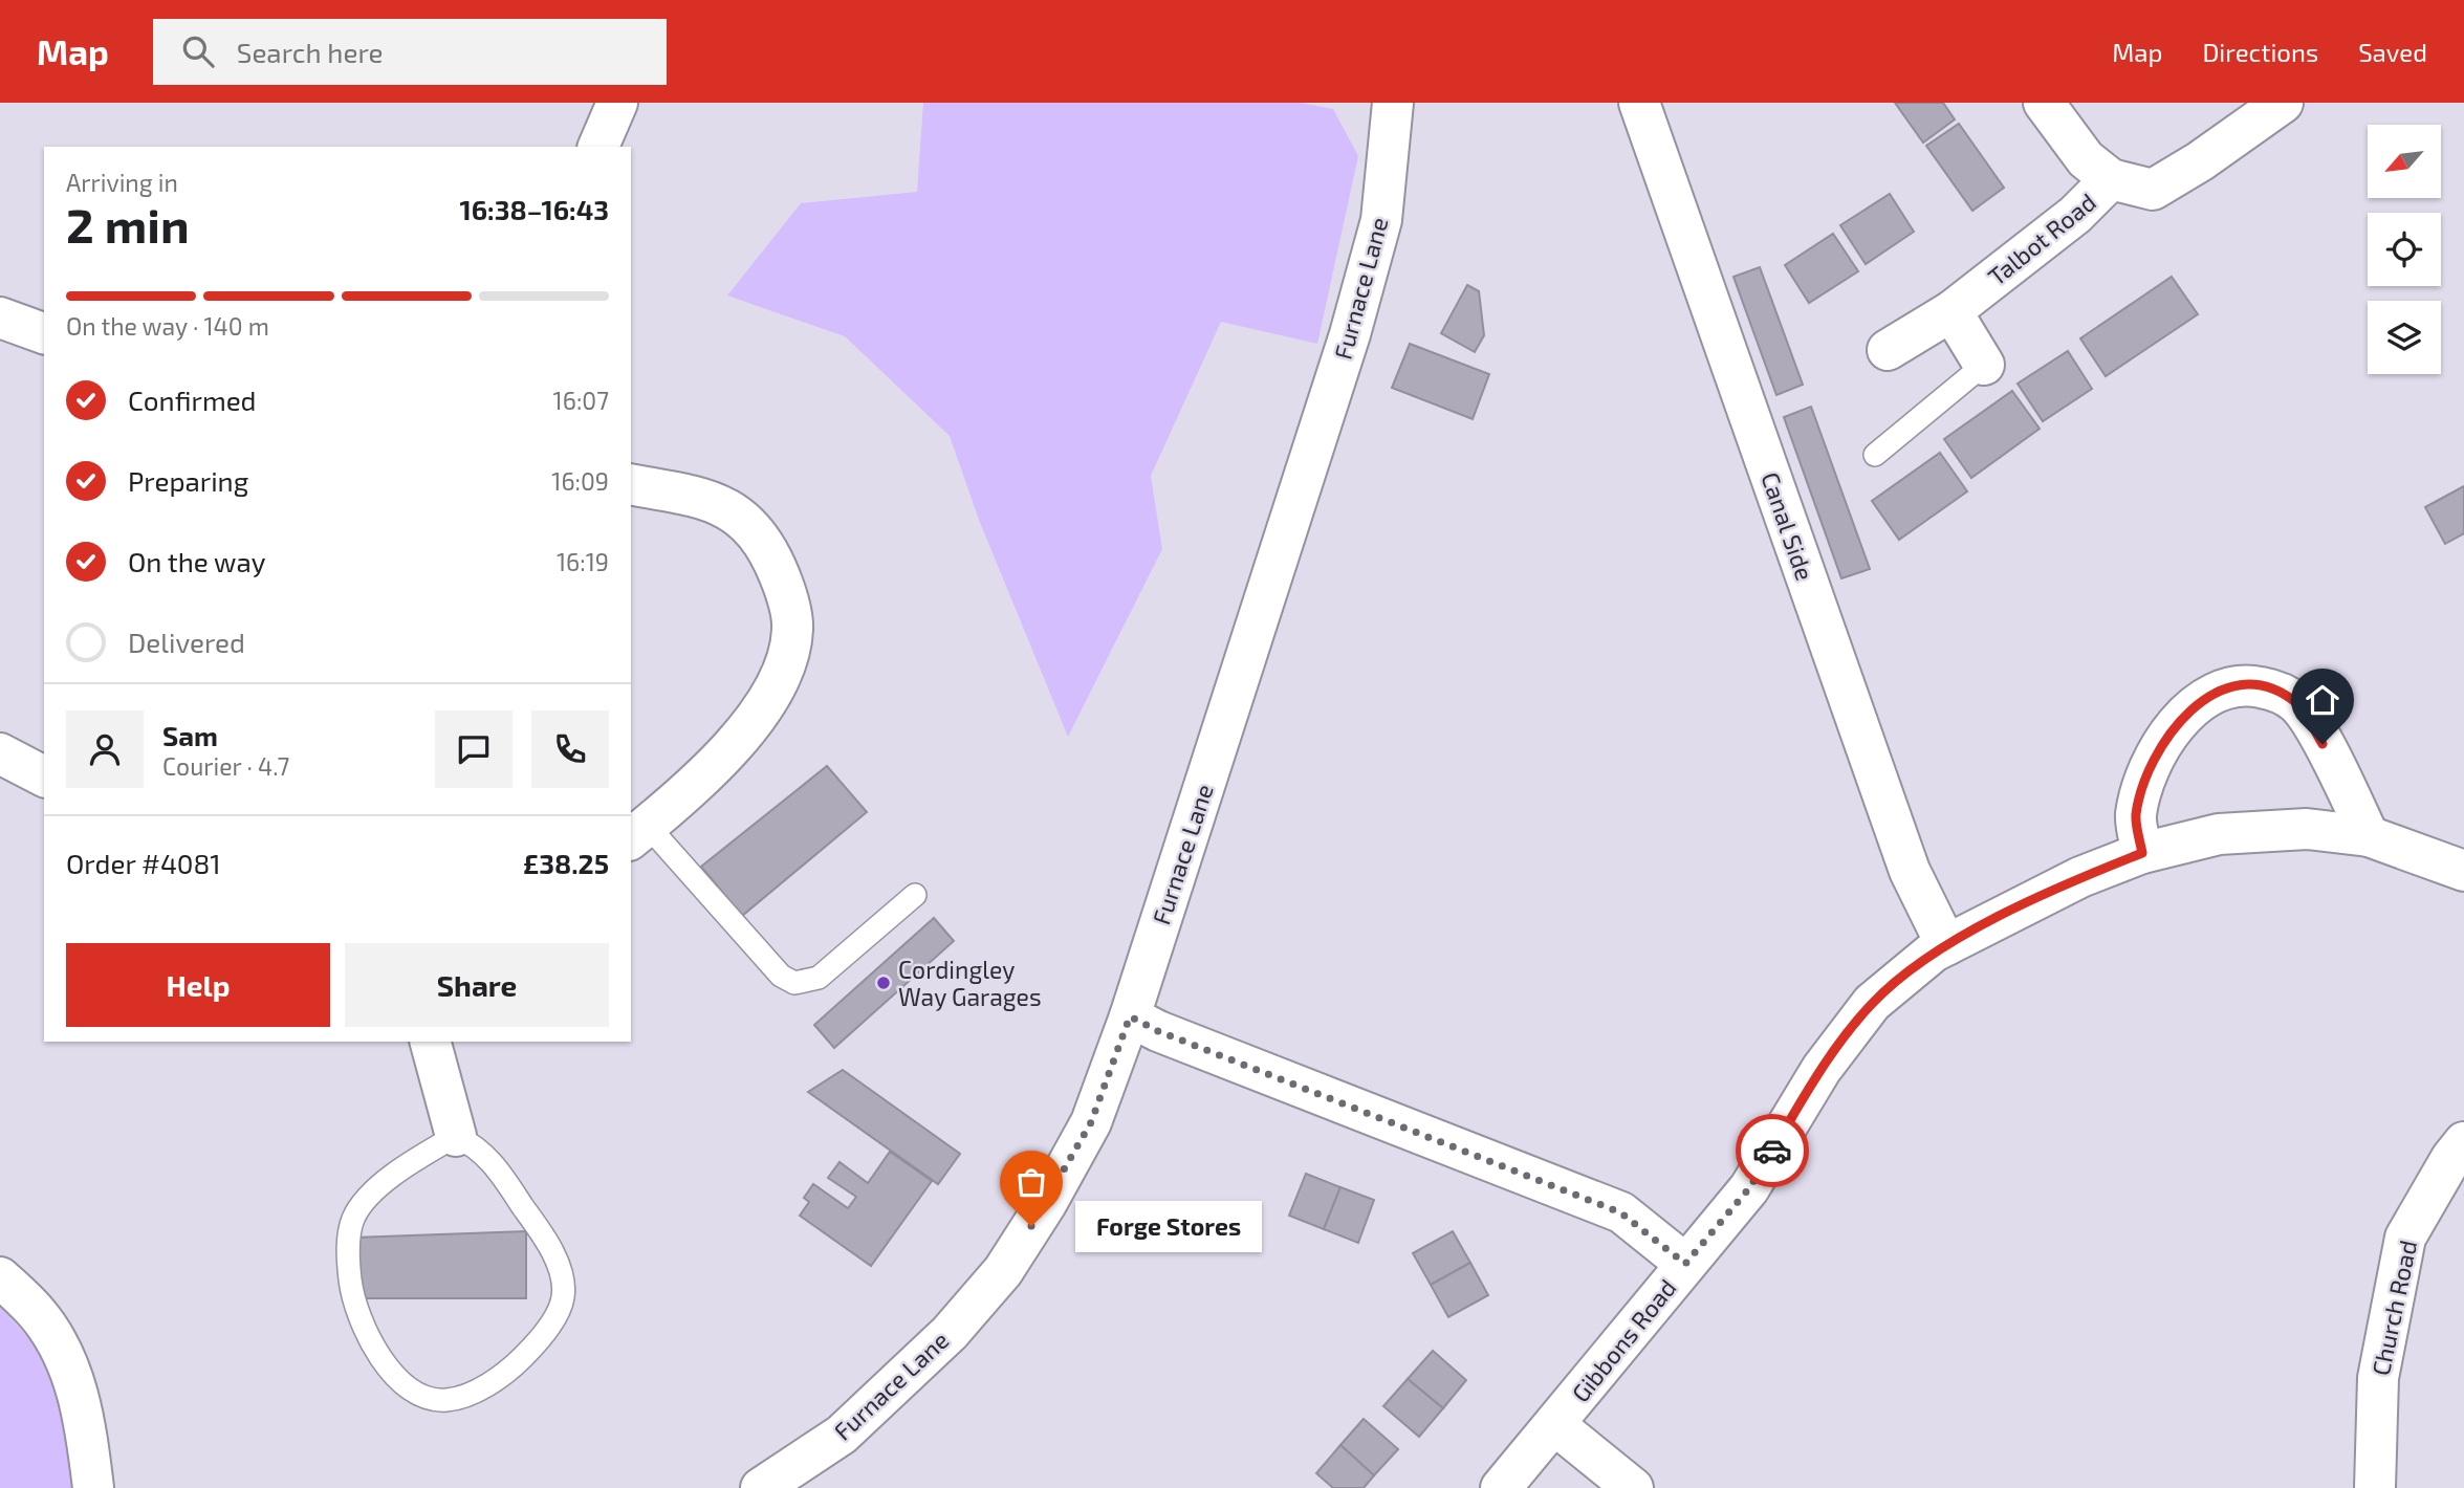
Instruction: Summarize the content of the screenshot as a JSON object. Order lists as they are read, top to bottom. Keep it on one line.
{"streets":{"street":["Talbot Road","Furnace Lane","Canal Side","Church Road","Gibbons Road"]},"crossings":[["Canal Side","Gibbons Road"]],"places":["Cordingley Way Garages","Forge Stores"],"north":"bottom left","page":{"header":"Map","search":"Search here","nav":["Map","Directions","Saved"],"heading":["2 min","Arriving in","16:38–16:43"],"panel":["Sam","Courier · 4.7","Order #4081","£38.25"],"bar":"On the way · 140 m","list":[["Confirmed","16:07"],["Preparing","16:09"],["On the way","16:19"],"Delivered"],"buttons":["Help","Share"],"bubble":"Forge Stores"}}
